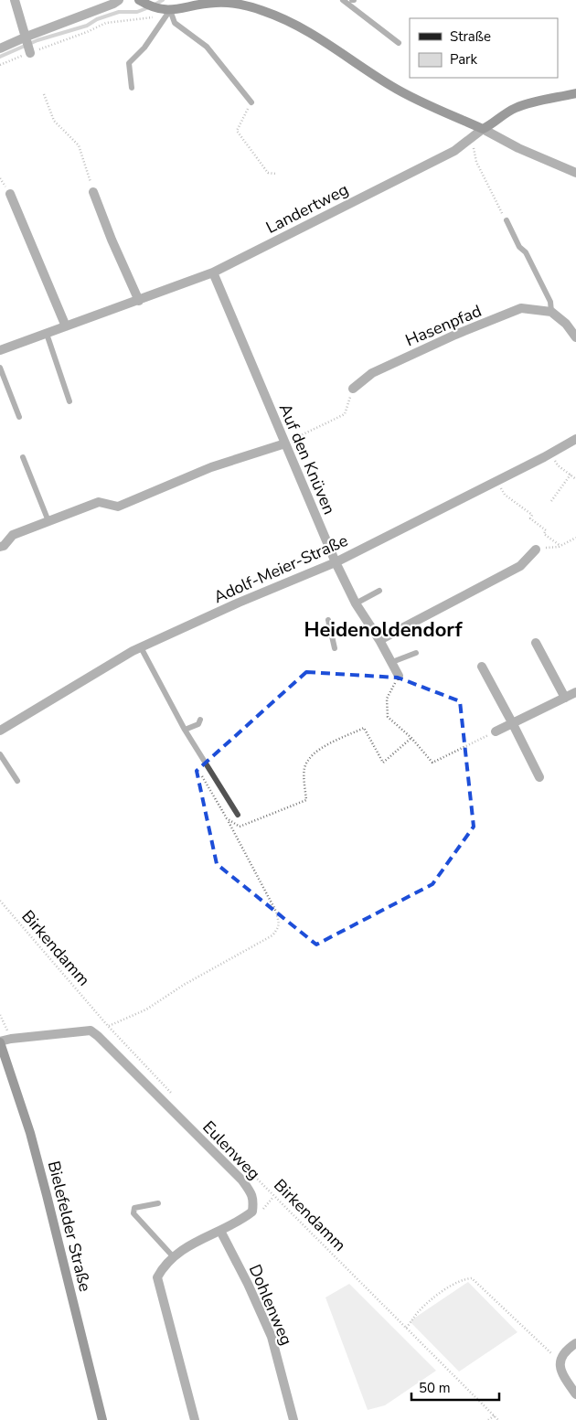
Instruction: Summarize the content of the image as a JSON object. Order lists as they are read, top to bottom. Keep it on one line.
{"streets":{"main road":["Bielefelder Straße"],"street":["Landertweg","Hasenpfad","Auf den Knüven","Adolf-Meier-Straße","Eulenweg","Dohlenweg"],"path":["Birkendamm"]},"crossings":[["Landertweg","Auf den Knüven"],["Auf den Knüven","Adolf-Meier-Straße"],["Eulenweg","Bielefelder Straße"],["Eulenweg","Dohlenweg"]],"districts":["Heidenoldendorf"],"legend":["Straße","Park"],"scale_bar":"50 m"}
